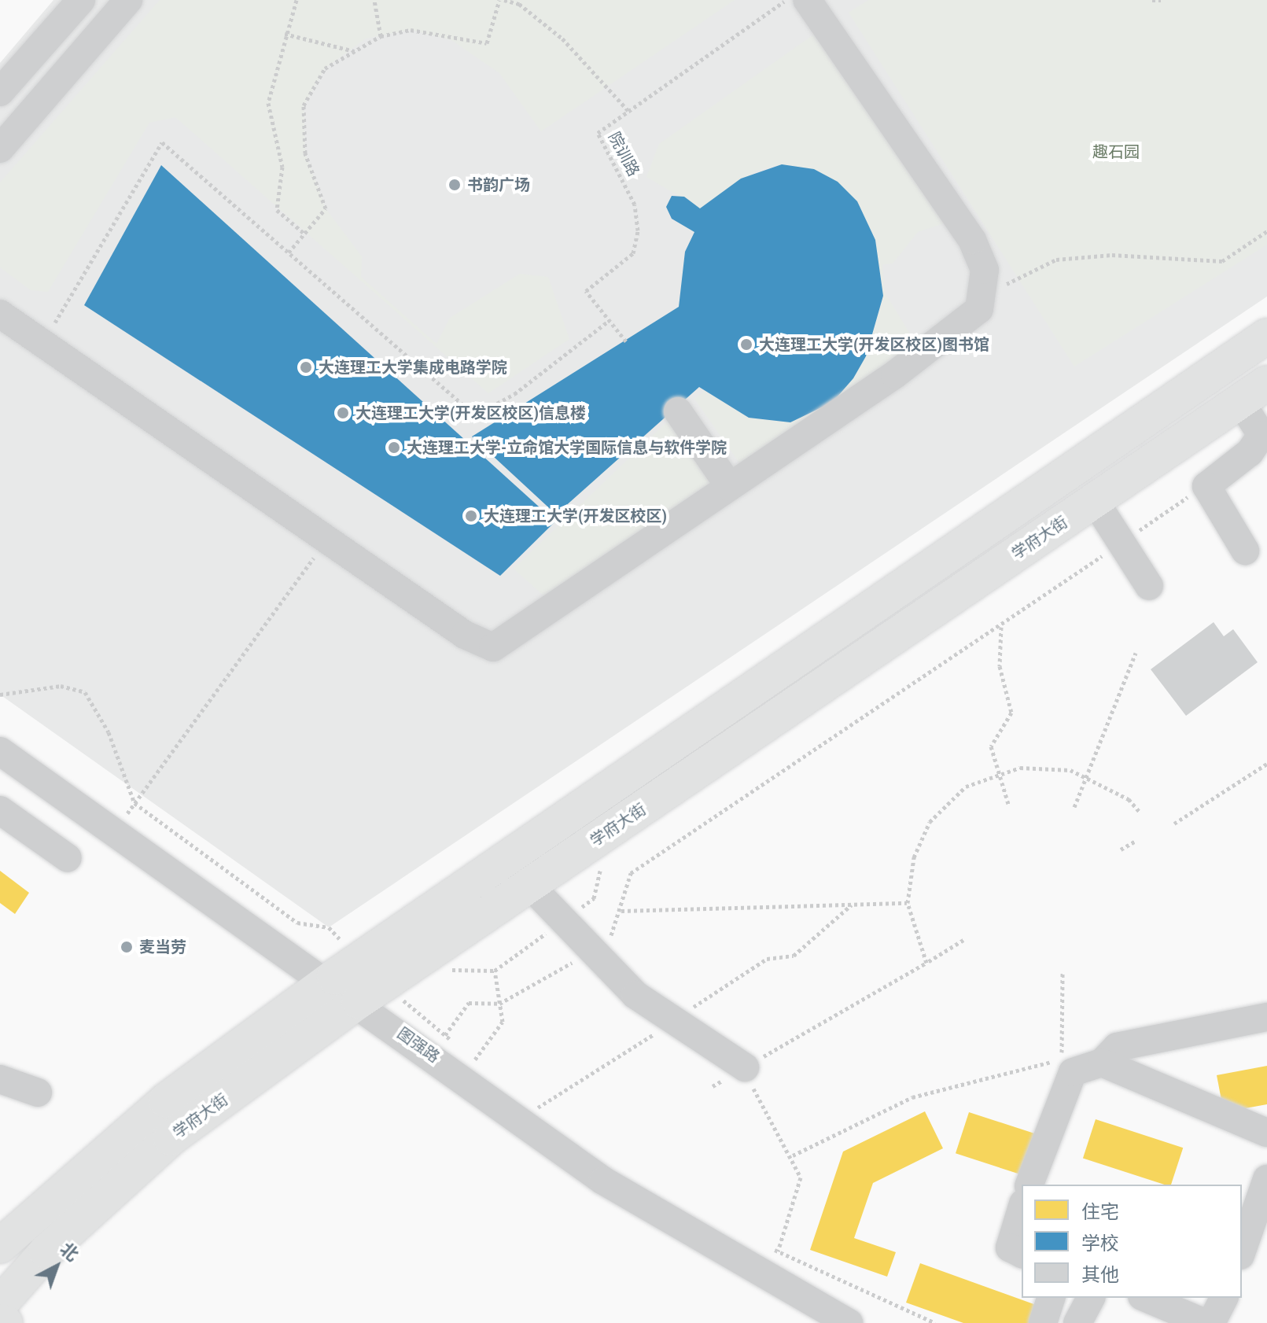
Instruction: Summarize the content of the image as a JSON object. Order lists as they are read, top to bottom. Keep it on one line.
{"streets":{"main road":["学府大街"],"street":["图强路"],"path":["院训路"]},"crossings":[["学府大街","图强路"]],"parks":["趣石园"],"places":["书韵广场","大连理工大学(开发区校区)图书馆","大连理工大学集成电路学院","大连理工大学(开发区校区)信息楼","大连理工大学-立命馆大学国际信息与软件学院","大连理工大学(开发区校区)","麦当劳"],"legend":["住宅","学校","其他"],"north":"top right"}
